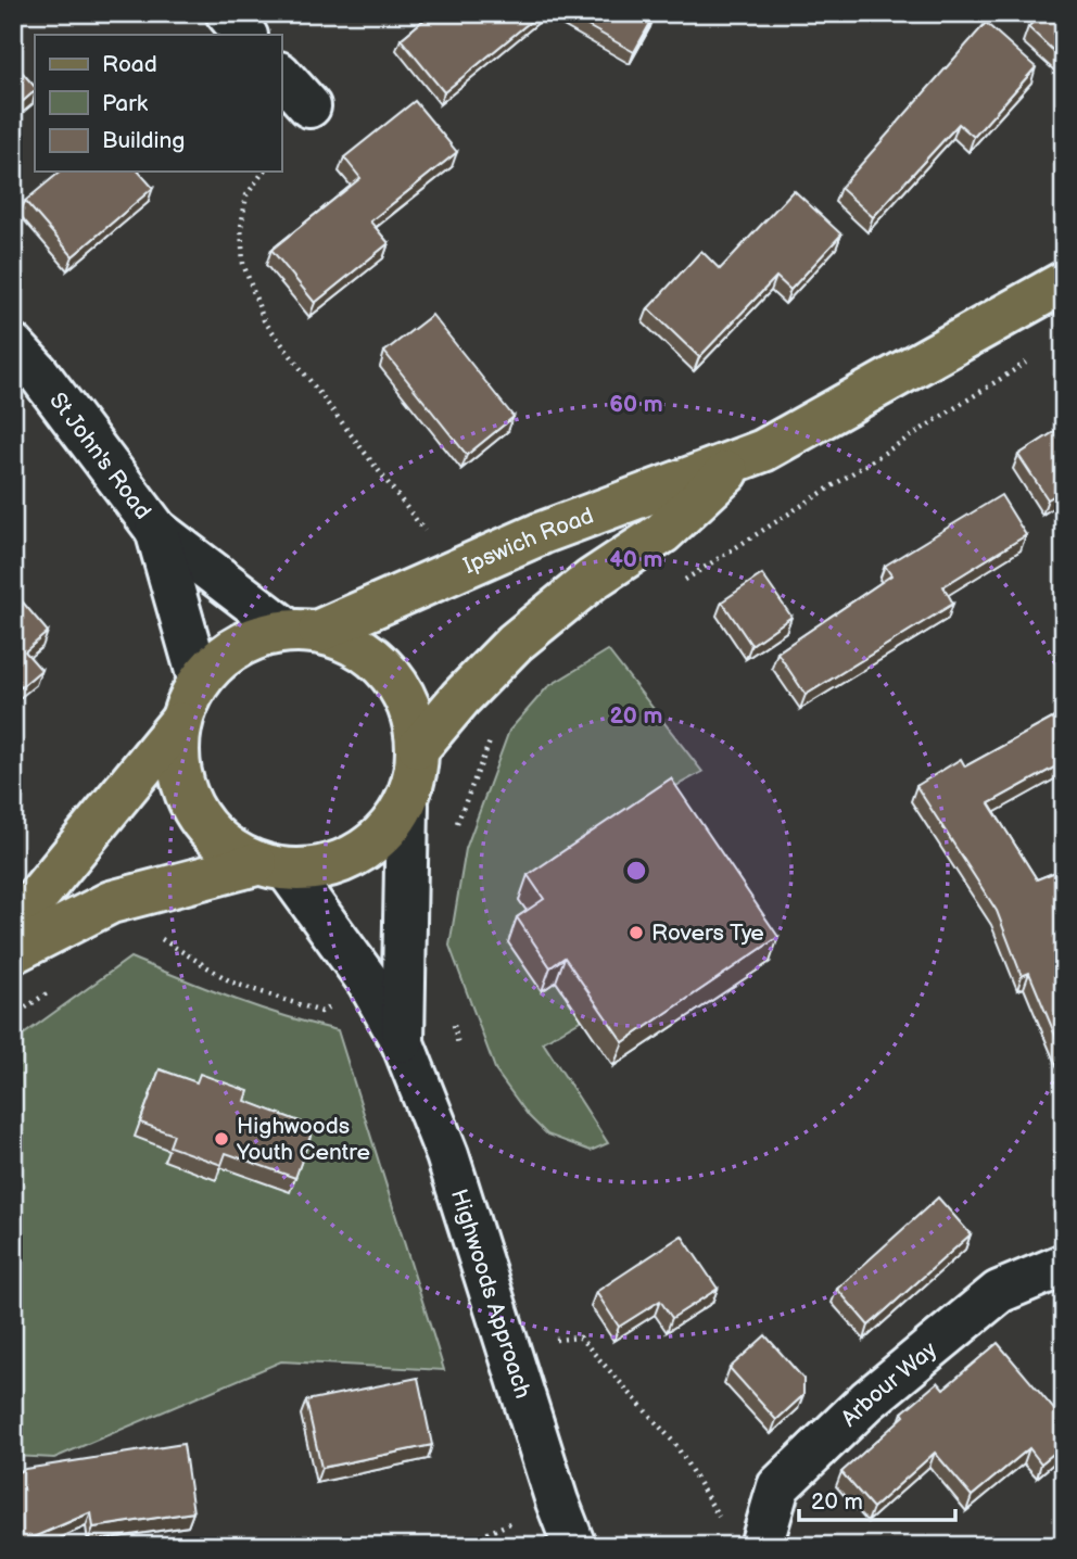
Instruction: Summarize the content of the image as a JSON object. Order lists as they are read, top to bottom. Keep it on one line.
{"streets":{"main road":["Ipswich Road"],"street":["St John's Road","Highwoods Approach","Arbour Way"]},"crossings":[["St John's Road","Ipswich Road"],["St John's Road","Highwoods Approach"],["Ipswich Road","Highwoods Approach"]],"places":["Rovers Tye","Highwoods Youth Centre"],"legend":["Road","Park","Building"],"scale_bar":"20 m","rings":["60 m","40 m","20 m"]}
